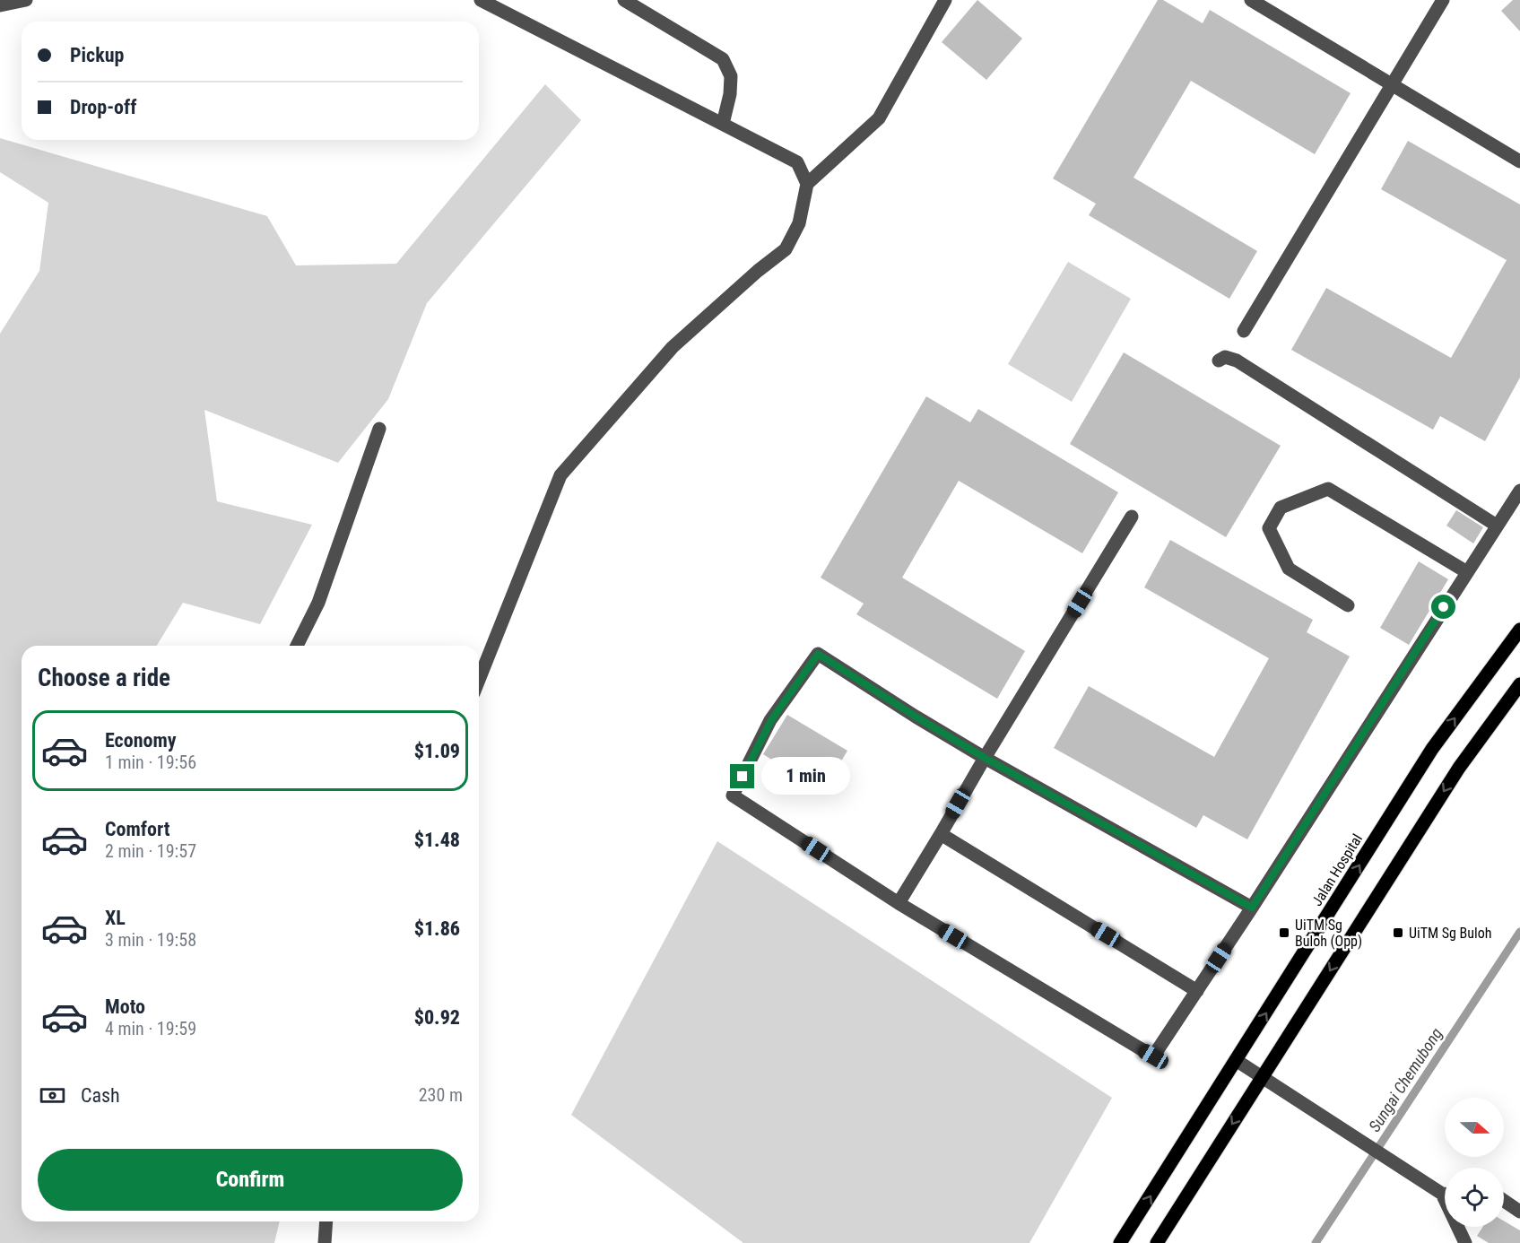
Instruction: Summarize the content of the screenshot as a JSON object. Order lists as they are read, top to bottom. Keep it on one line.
{"streets":{"main road":["Jalan Hospital"]},"water":["Sungai Chemubong"],"places":{"transit":["UiTM Sg Buloh (Opp)","UiTM Sg Buloh"]},"north":"right","page":{"banner":["Pickup","Drop-off"],"heading":"Choose a ride","list":[{"name":"Economy","note":"1 min · 19:56","value":"$1.09"},{"name":"Comfort","note":"2 min · 19:57","value":"$1.48"},{"name":"XL","note":"3 min · 19:58","value":"$1.86"},{"name":"Moto","note":"4 min · 19:59","value":"$0.92"}],"bubble":"1 min","pay":["Cash","230 m"],"buttons":"Confirm"}}
